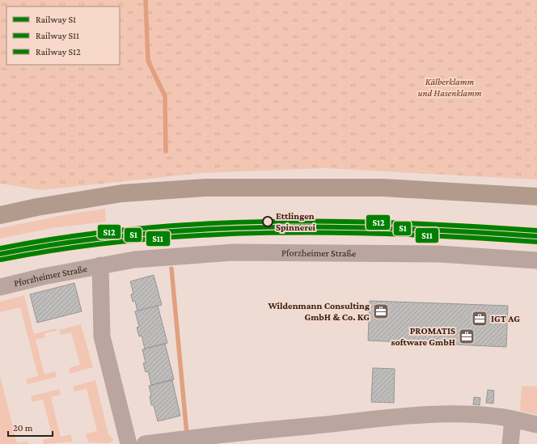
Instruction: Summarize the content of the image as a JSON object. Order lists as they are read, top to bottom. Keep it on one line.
{"streets":{"street":["Pforzheimer Straße"]},"parks":["Kälberklamm und Hasenklamm"],"places":{"other":["Ettlingen Spinnerei"],"office":["Wildenmann Consulting GmbH & Co. KG","IGT AG","PROMATIS software GmbH"]},"lines":["rail line S12","rail line S1","rail line S11"],"legend":["Railway S1","Railway S11","Railway S12"],"scale_bar":"20 m"}
